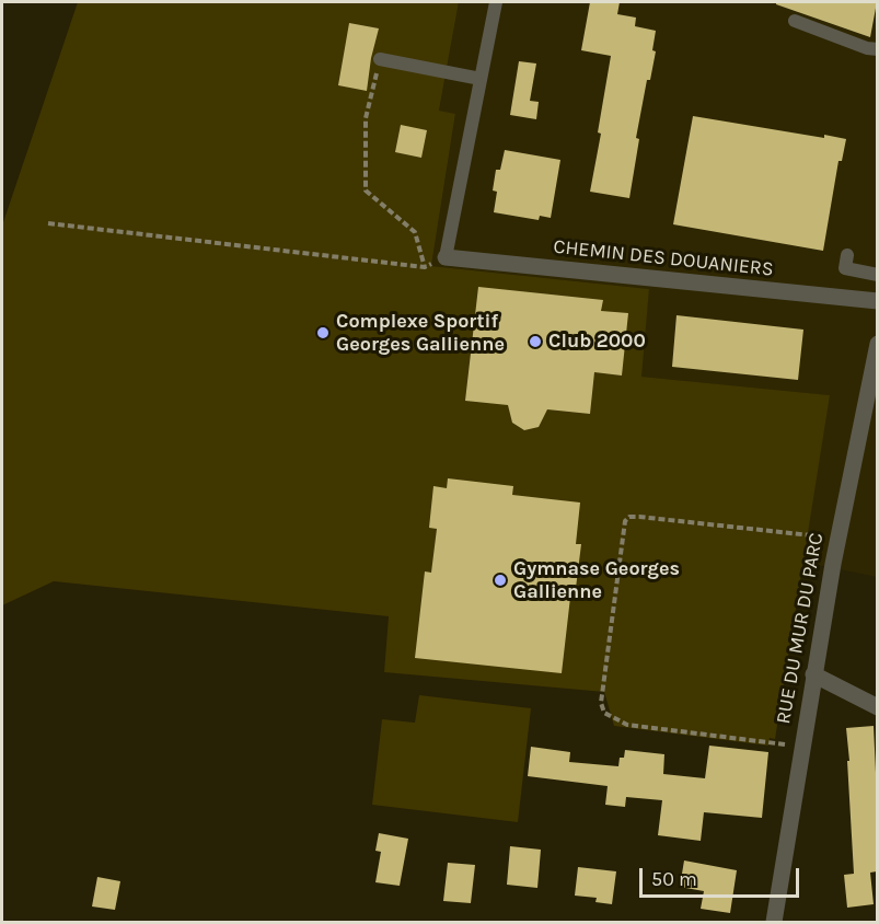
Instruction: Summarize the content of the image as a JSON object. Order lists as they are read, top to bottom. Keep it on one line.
{"streets":{"street":["CHEMIN DES DOUANIERS","RUE DU MUR DU PARC"]},"places":["Complexe Sportif Georges Gallienne","Club 2000","Gymnase Georges Gallienne"],"scale_bar":"50 m"}
